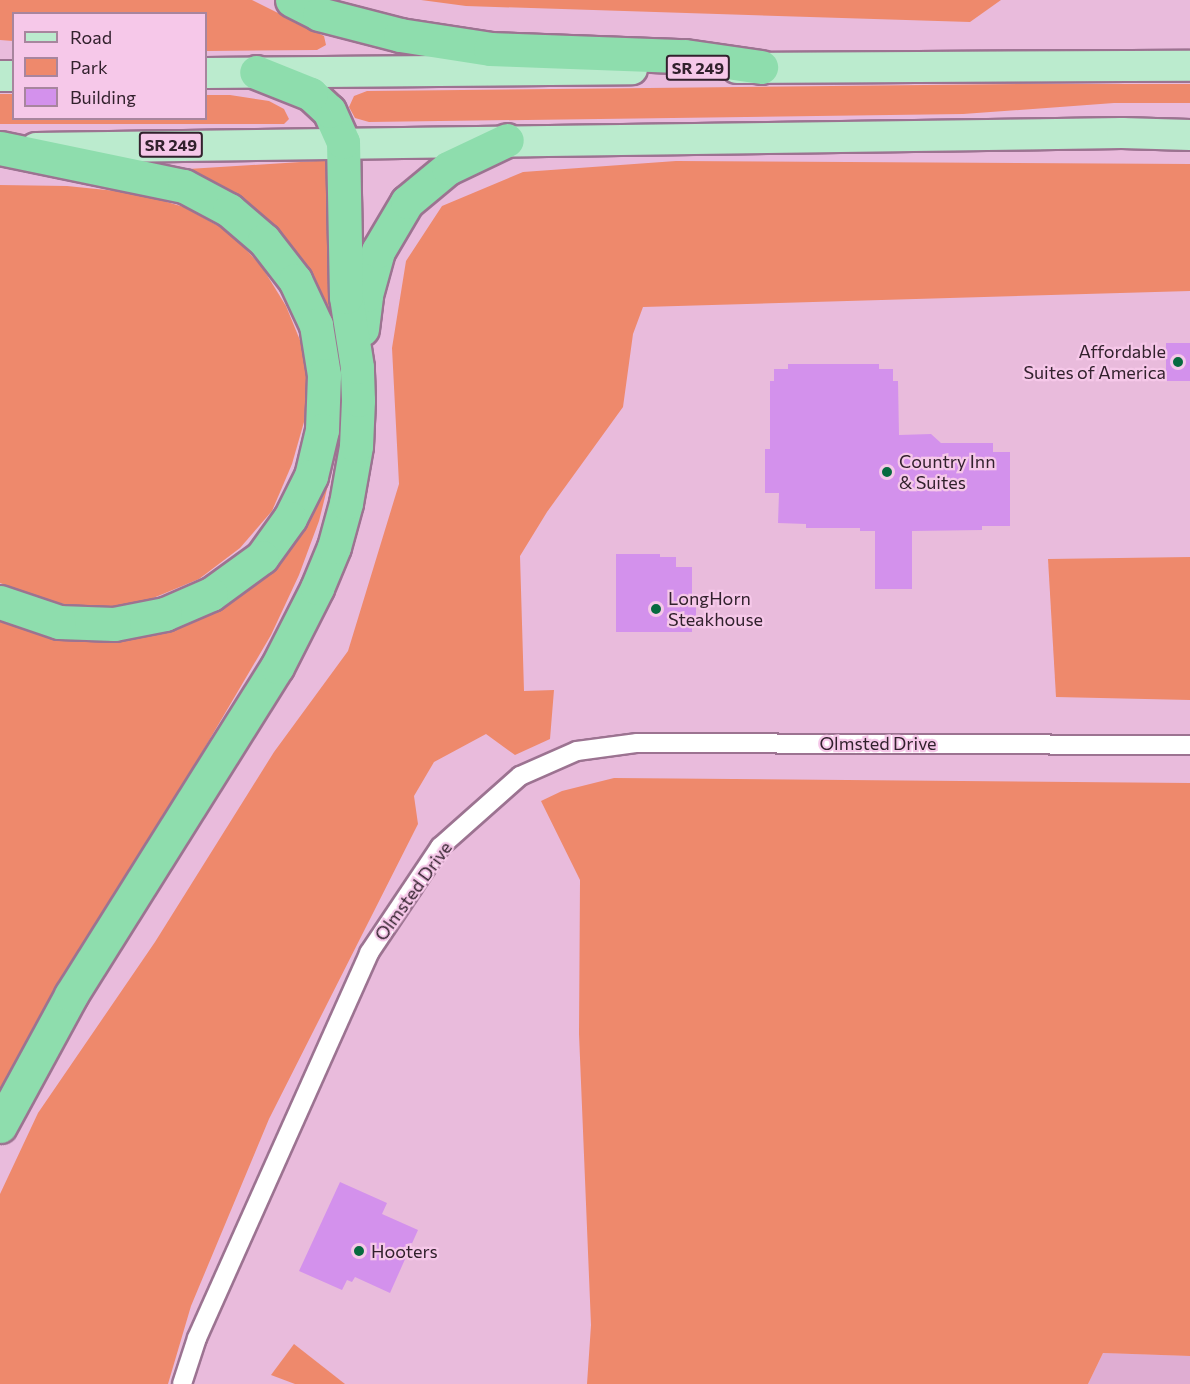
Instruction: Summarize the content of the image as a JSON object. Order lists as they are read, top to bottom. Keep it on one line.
{"streets":{"main road":["SR 249"],"street":["Olmsted Drive"]},"places":["Affordable Suites of America","Country Inn & Suites","LongHorn Steakhouse","Hooters"],"legend":["Road","Park","Building"]}
